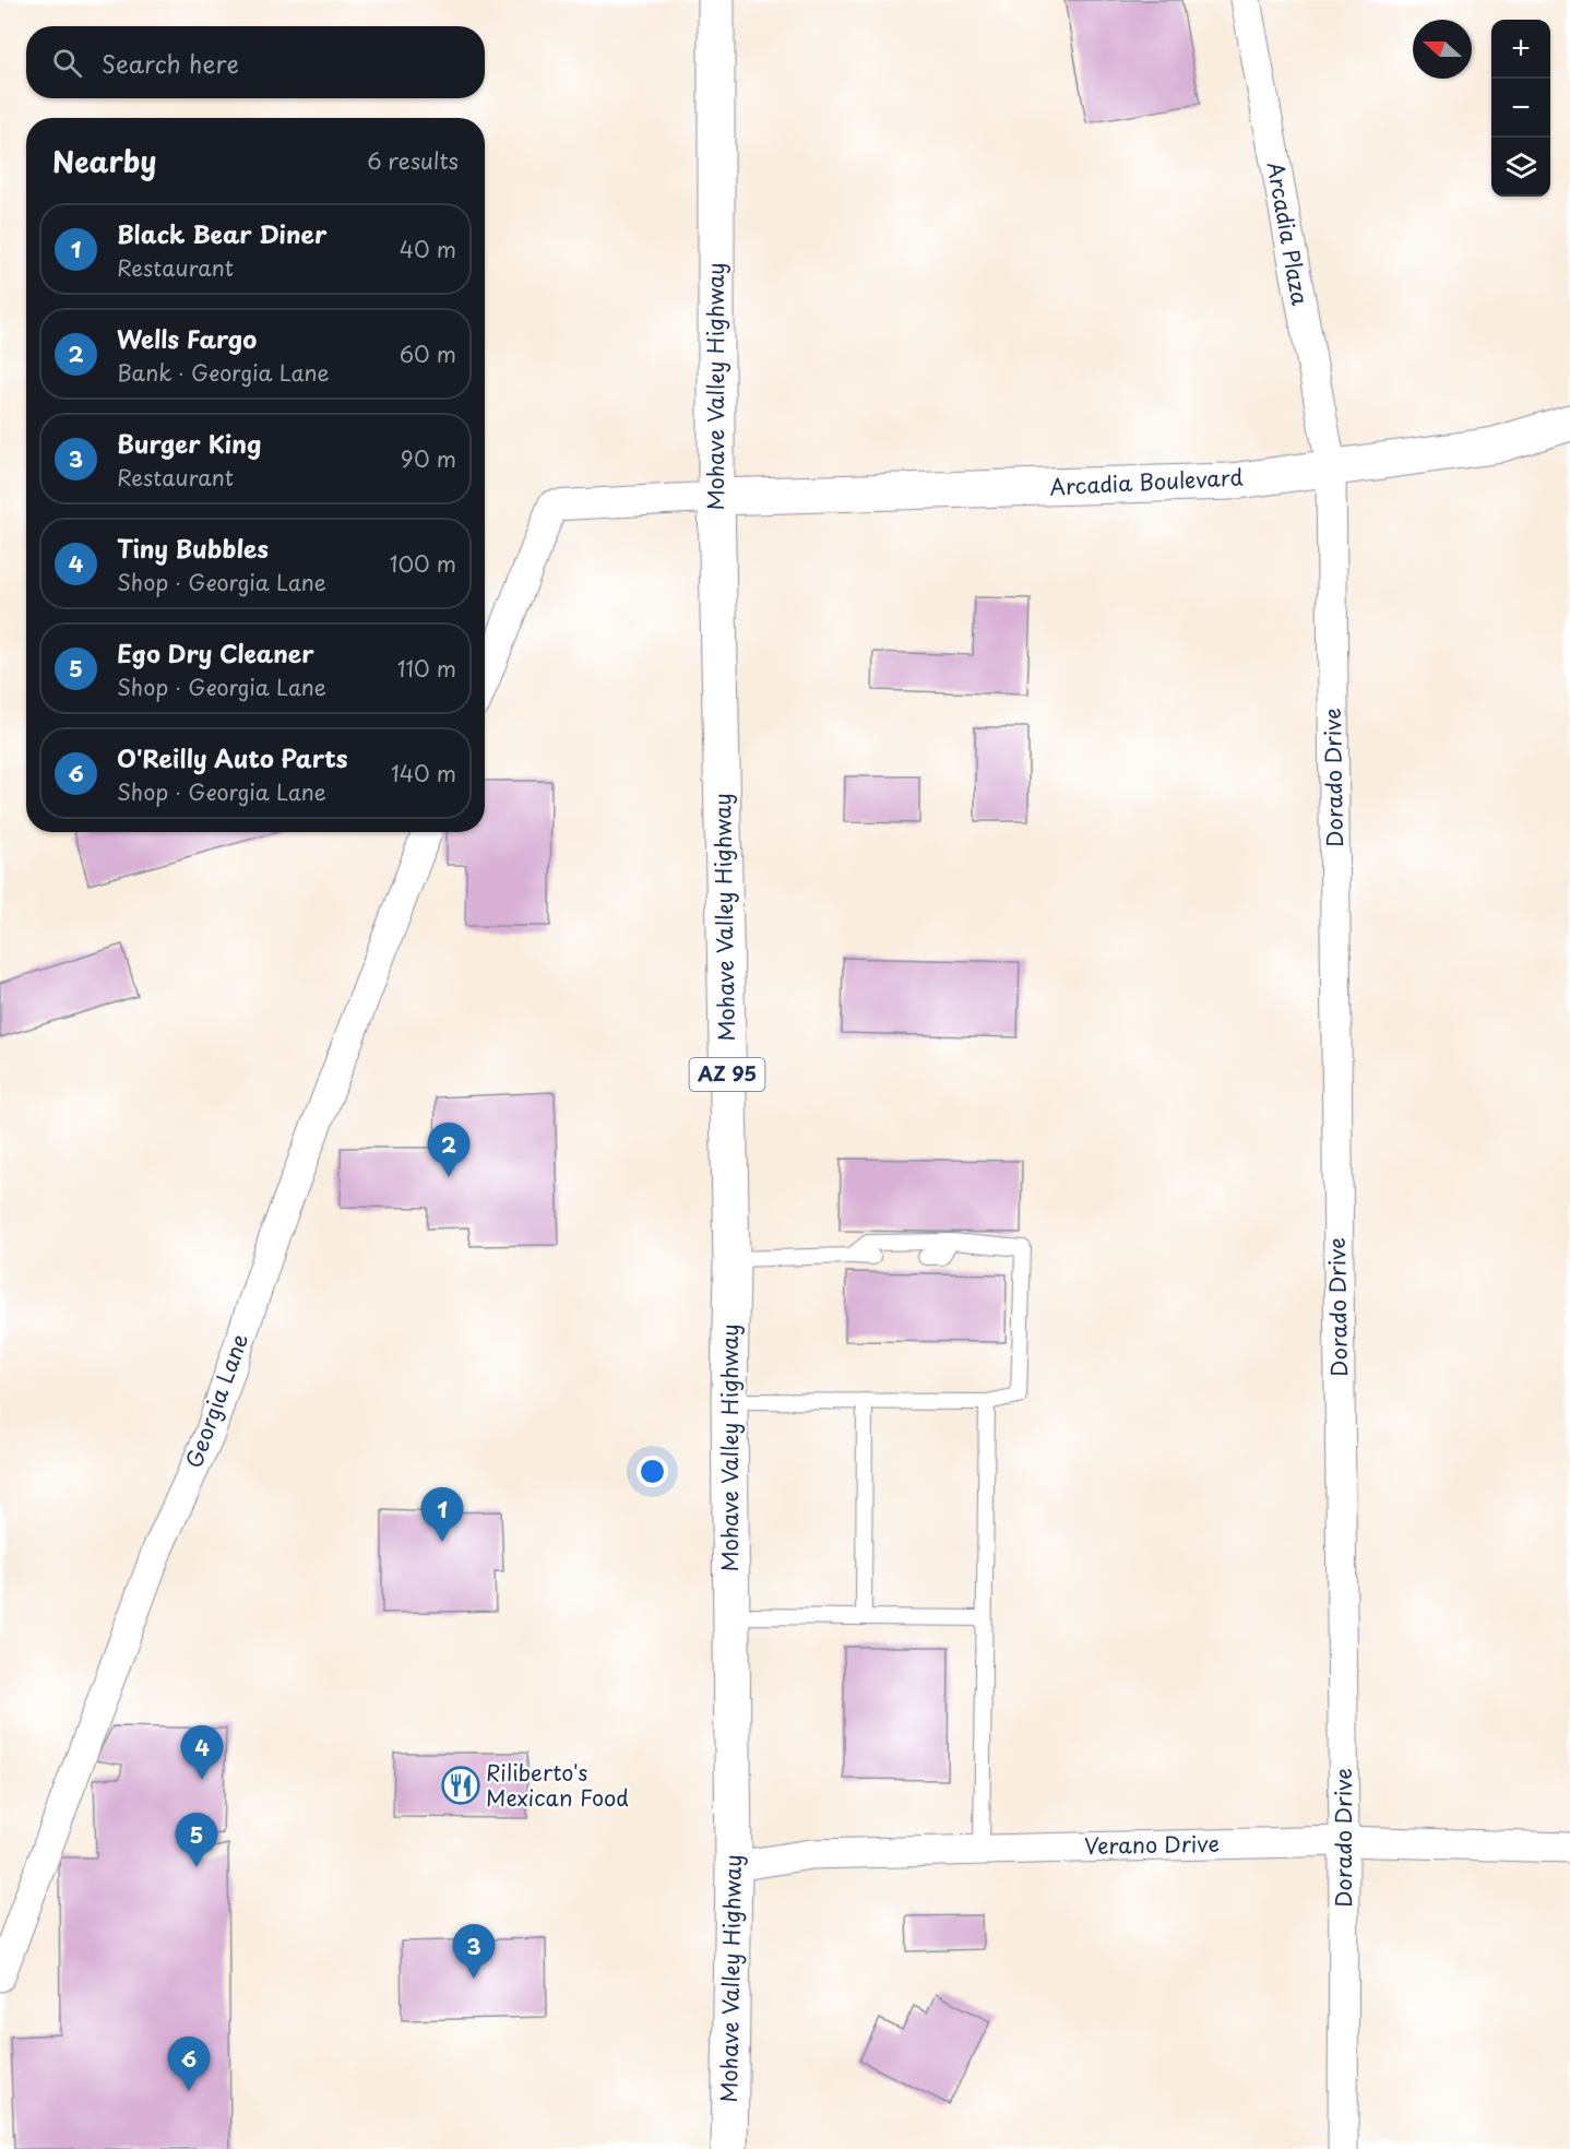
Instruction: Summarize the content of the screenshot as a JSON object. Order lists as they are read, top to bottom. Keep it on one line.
{"streets":{"main road":["Mohave Valley Highway","Arcadia Boulevard","AZ 95"],"street":["Arcadia Plaza","Dorado Drive","Georgia Lane","Verano Drive"]},"crossings":[["Arcadia Plaza","Arcadia Boulevard"],["Arcadia Plaza","Dorado Drive"],["Mohave Valley Highway","Arcadia Boulevard"],["Mohave Valley Highway","Verano Drive"],["Arcadia Boulevard","Dorado Drive"],["Dorado Drive","Verano Drive"]],"places":{"restaurant":["Riliberto's Mexican Food"]},"north":"left","page":{"map_buttons":["+","−"],"search":"Search here","heading":["Nearby","6 results"],"list":[{"mark":"1","name":"Black Bear Diner","note":"Restaurant","value":"40 m"},{"mark":"2","name":"Wells Fargo","note":"Bank · Georgia Lane","value":"60 m"},{"mark":"3","name":"Burger King","note":"Restaurant","value":"90 m"},{"mark":"4","name":"Tiny Bubbles","note":"Shop · Georgia Lane","value":"100 m"},{"mark":"5","name":"Ego Dry Cleaner","note":"Shop · Georgia Lane","value":"110 m"},{"mark":"6","name":"O'Reilly Auto Parts","note":"Shop · Georgia Lane","value":"140 m"}],"pins":["2","1","4","5","3","6"]}}
